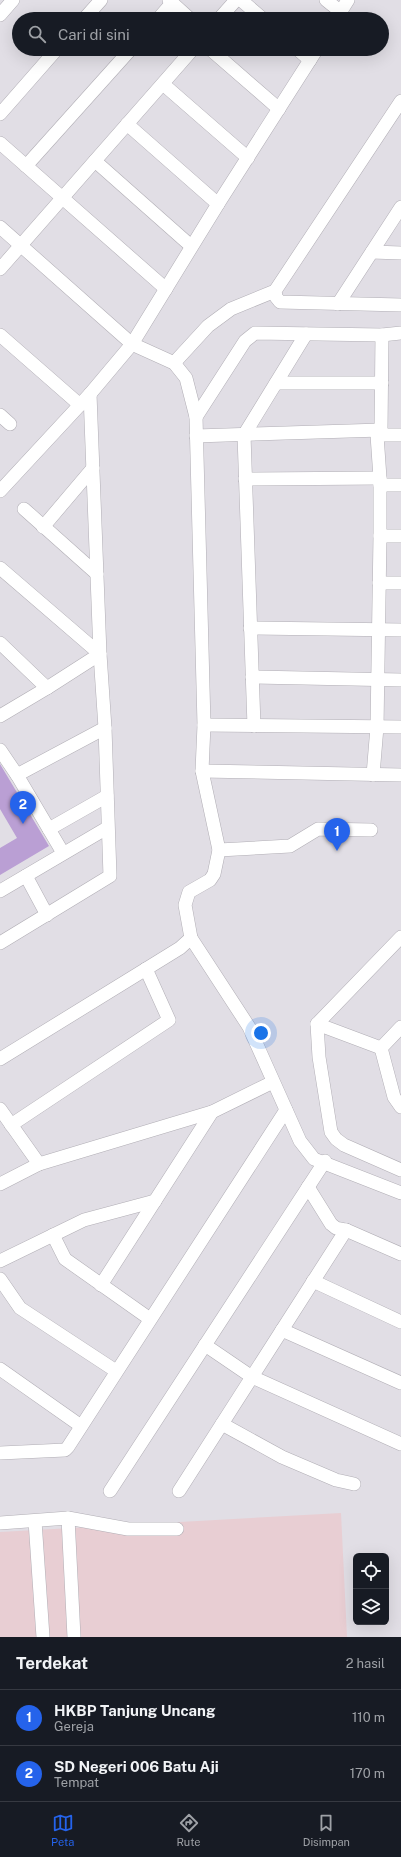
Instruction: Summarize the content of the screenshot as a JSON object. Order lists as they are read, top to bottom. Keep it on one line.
{"page":{"search":"Cari di sini","pins":["2","1"],"heading":["Terdekat","2 hasil"],"list":[{"mark":"1","name":"HKBP Tanjung Uncang","note":"Gereja","value":"110 m"},{"mark":"2","name":"SD Negeri 006 Batu Aji","note":"Tempat","value":"170 m"}],"nav":["Peta","Rute","Disimpan"]}}
